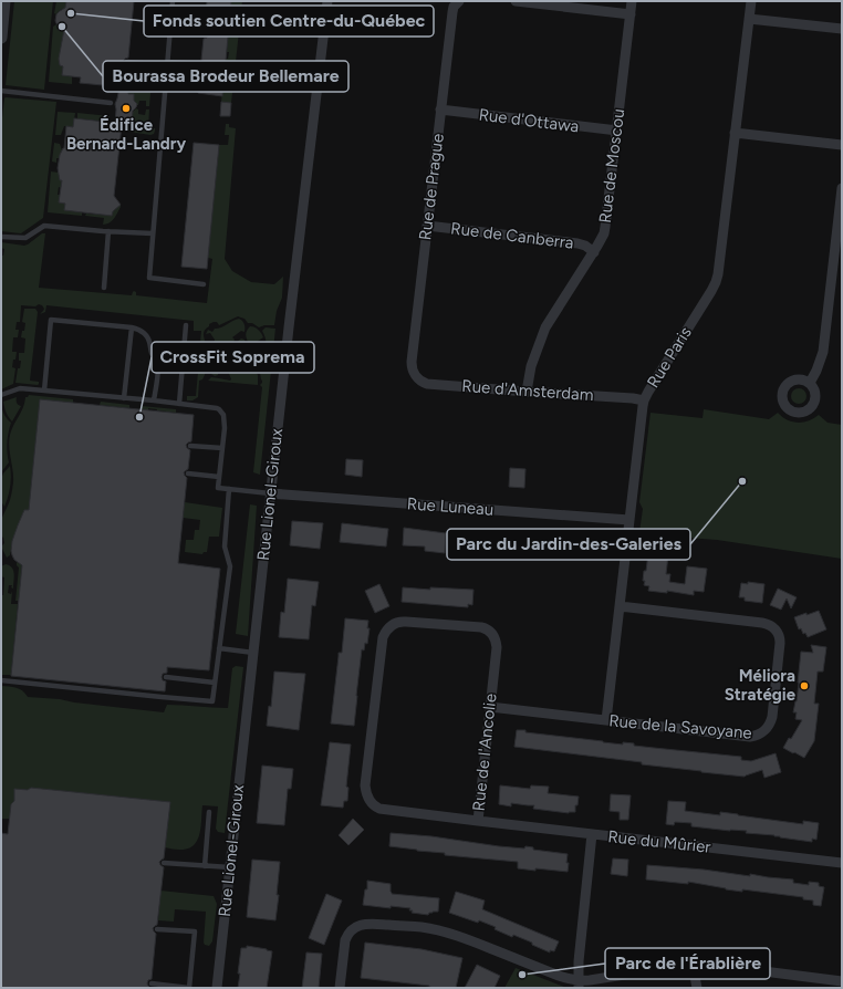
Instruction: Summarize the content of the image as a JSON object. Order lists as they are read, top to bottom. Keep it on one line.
{"streets":{"street":["Rue d'Ottawa","Rue de Moscou","Rue de Prague","Rue de Canberra","Rue Paris","Rue d'Amsterdam","Rue Lionel-Giroux","Rue Luneau","Rue de la Savoyane","Rue de l'Ancolie","Rue du Mûrier"]},"crossings":[["Rue d'Ottawa","Rue de Moscou"],["Rue d'Ottawa","Rue de Prague"],["Rue de Moscou","Rue de Canberra"],["Rue de Moscou","Rue d'Amsterdam"],["Rue de Prague","Rue de Canberra"],["Rue de Prague","Rue d'Amsterdam"],["Rue Paris","Rue d'Amsterdam"],["Rue Paris","Rue Luneau"],["Rue Paris","Rue de la Savoyane"],["Rue Lionel-Giroux","Rue Luneau"],["Rue de la Savoyane","Rue de l'Ancolie"],["Rue de l'Ancolie","Rue du Mûrier"]],"places":["Fonds soutien Centre-du-Québec","Bourassa Brodeur Bellemare","Édifice Bernard-Landry","CrossFit Soprema","Parc du Jardin-des-Galeries","Méliora Stratégie","Parc de l'Érablière"]}
